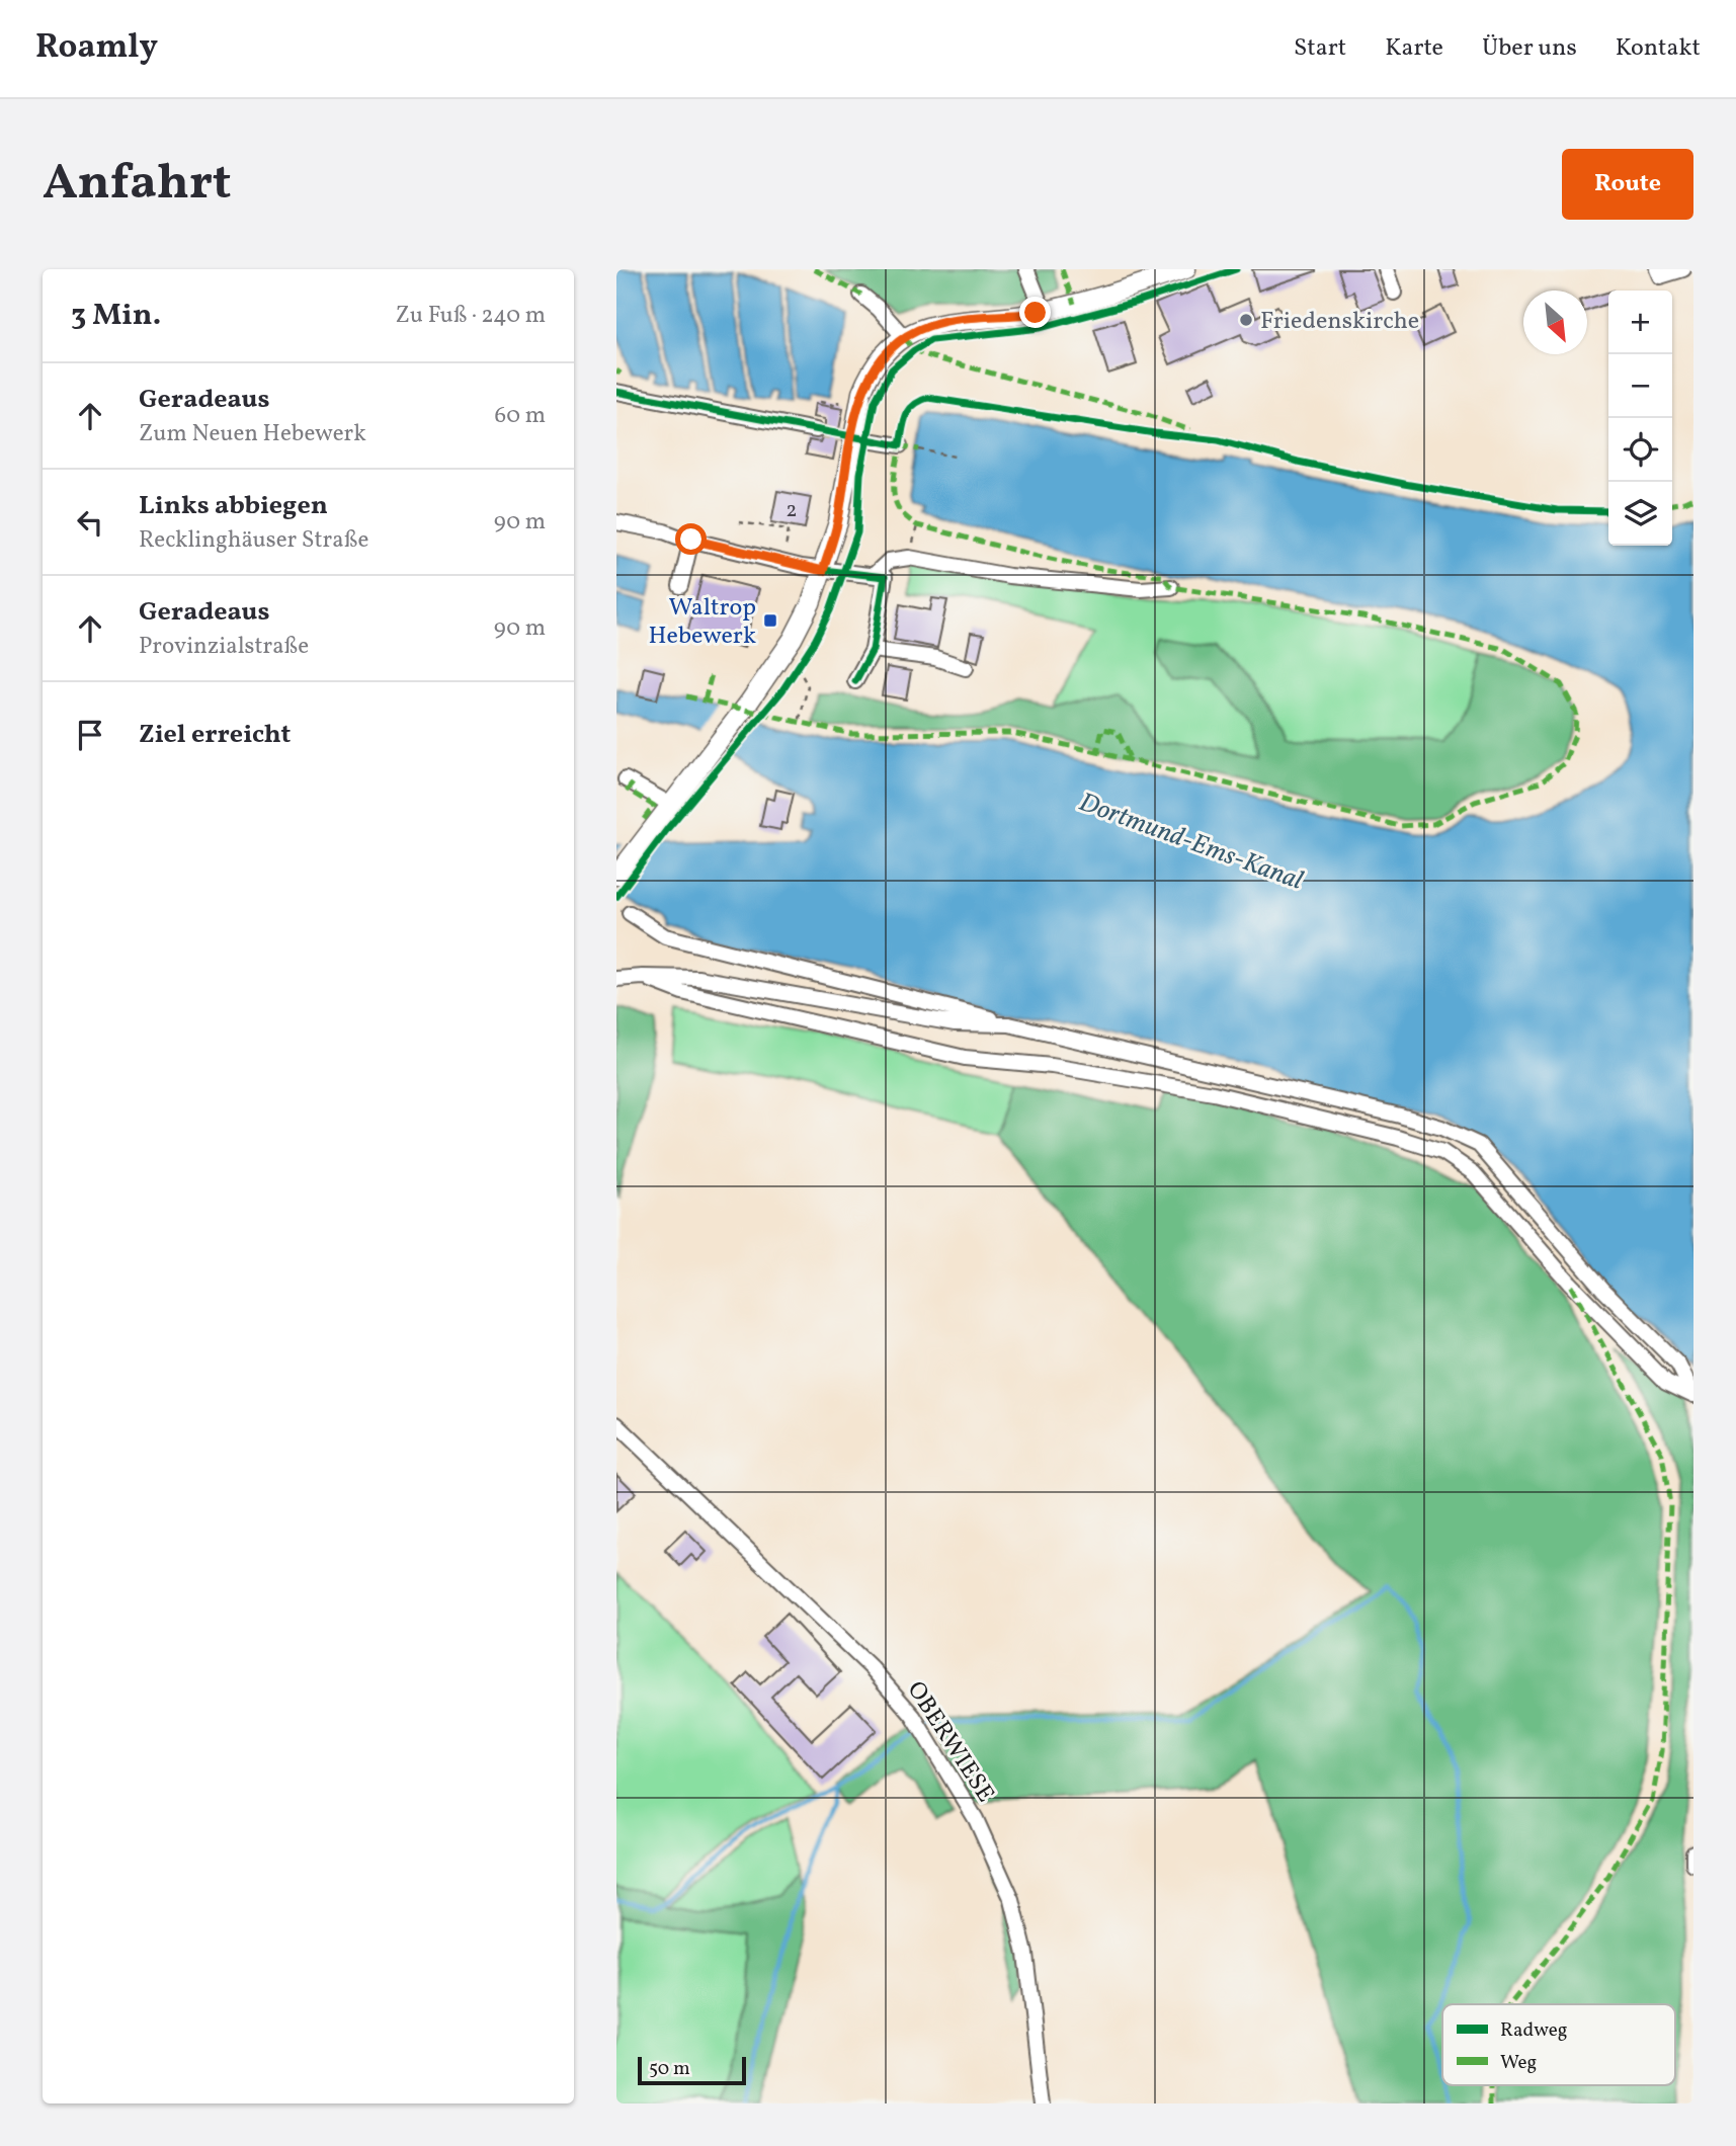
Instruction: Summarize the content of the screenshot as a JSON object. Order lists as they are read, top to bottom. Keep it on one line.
{"streets":{"street":["OBERWIESE"]},"water":["Dortmund-Ems-Kanal"],"places":{"other":["Friedenskirche"],"transit":["Waltrop Hebewerk"]},"house_numbers":["2"],"legend":["Radweg","Weg"],"scale_bar":"50 m","north":"bottom right","page":{"header":"Roamly","nav":["Start","Karte","Über uns","Kontakt"],"buttons":"Route","title":"Anfahrt","heading":["3 Min.","Zu Fuß · 240 m"],"map_buttons":["+","−"],"list":[["Geradeaus","Zum Neuen Hebewerk","60 m"],["Links abbiegen","Recklinghäuser Straße","90 m"],["Geradeaus","Provinzialstraße","90 m"],"Ziel erreicht"],"scale":"50 m"}}
